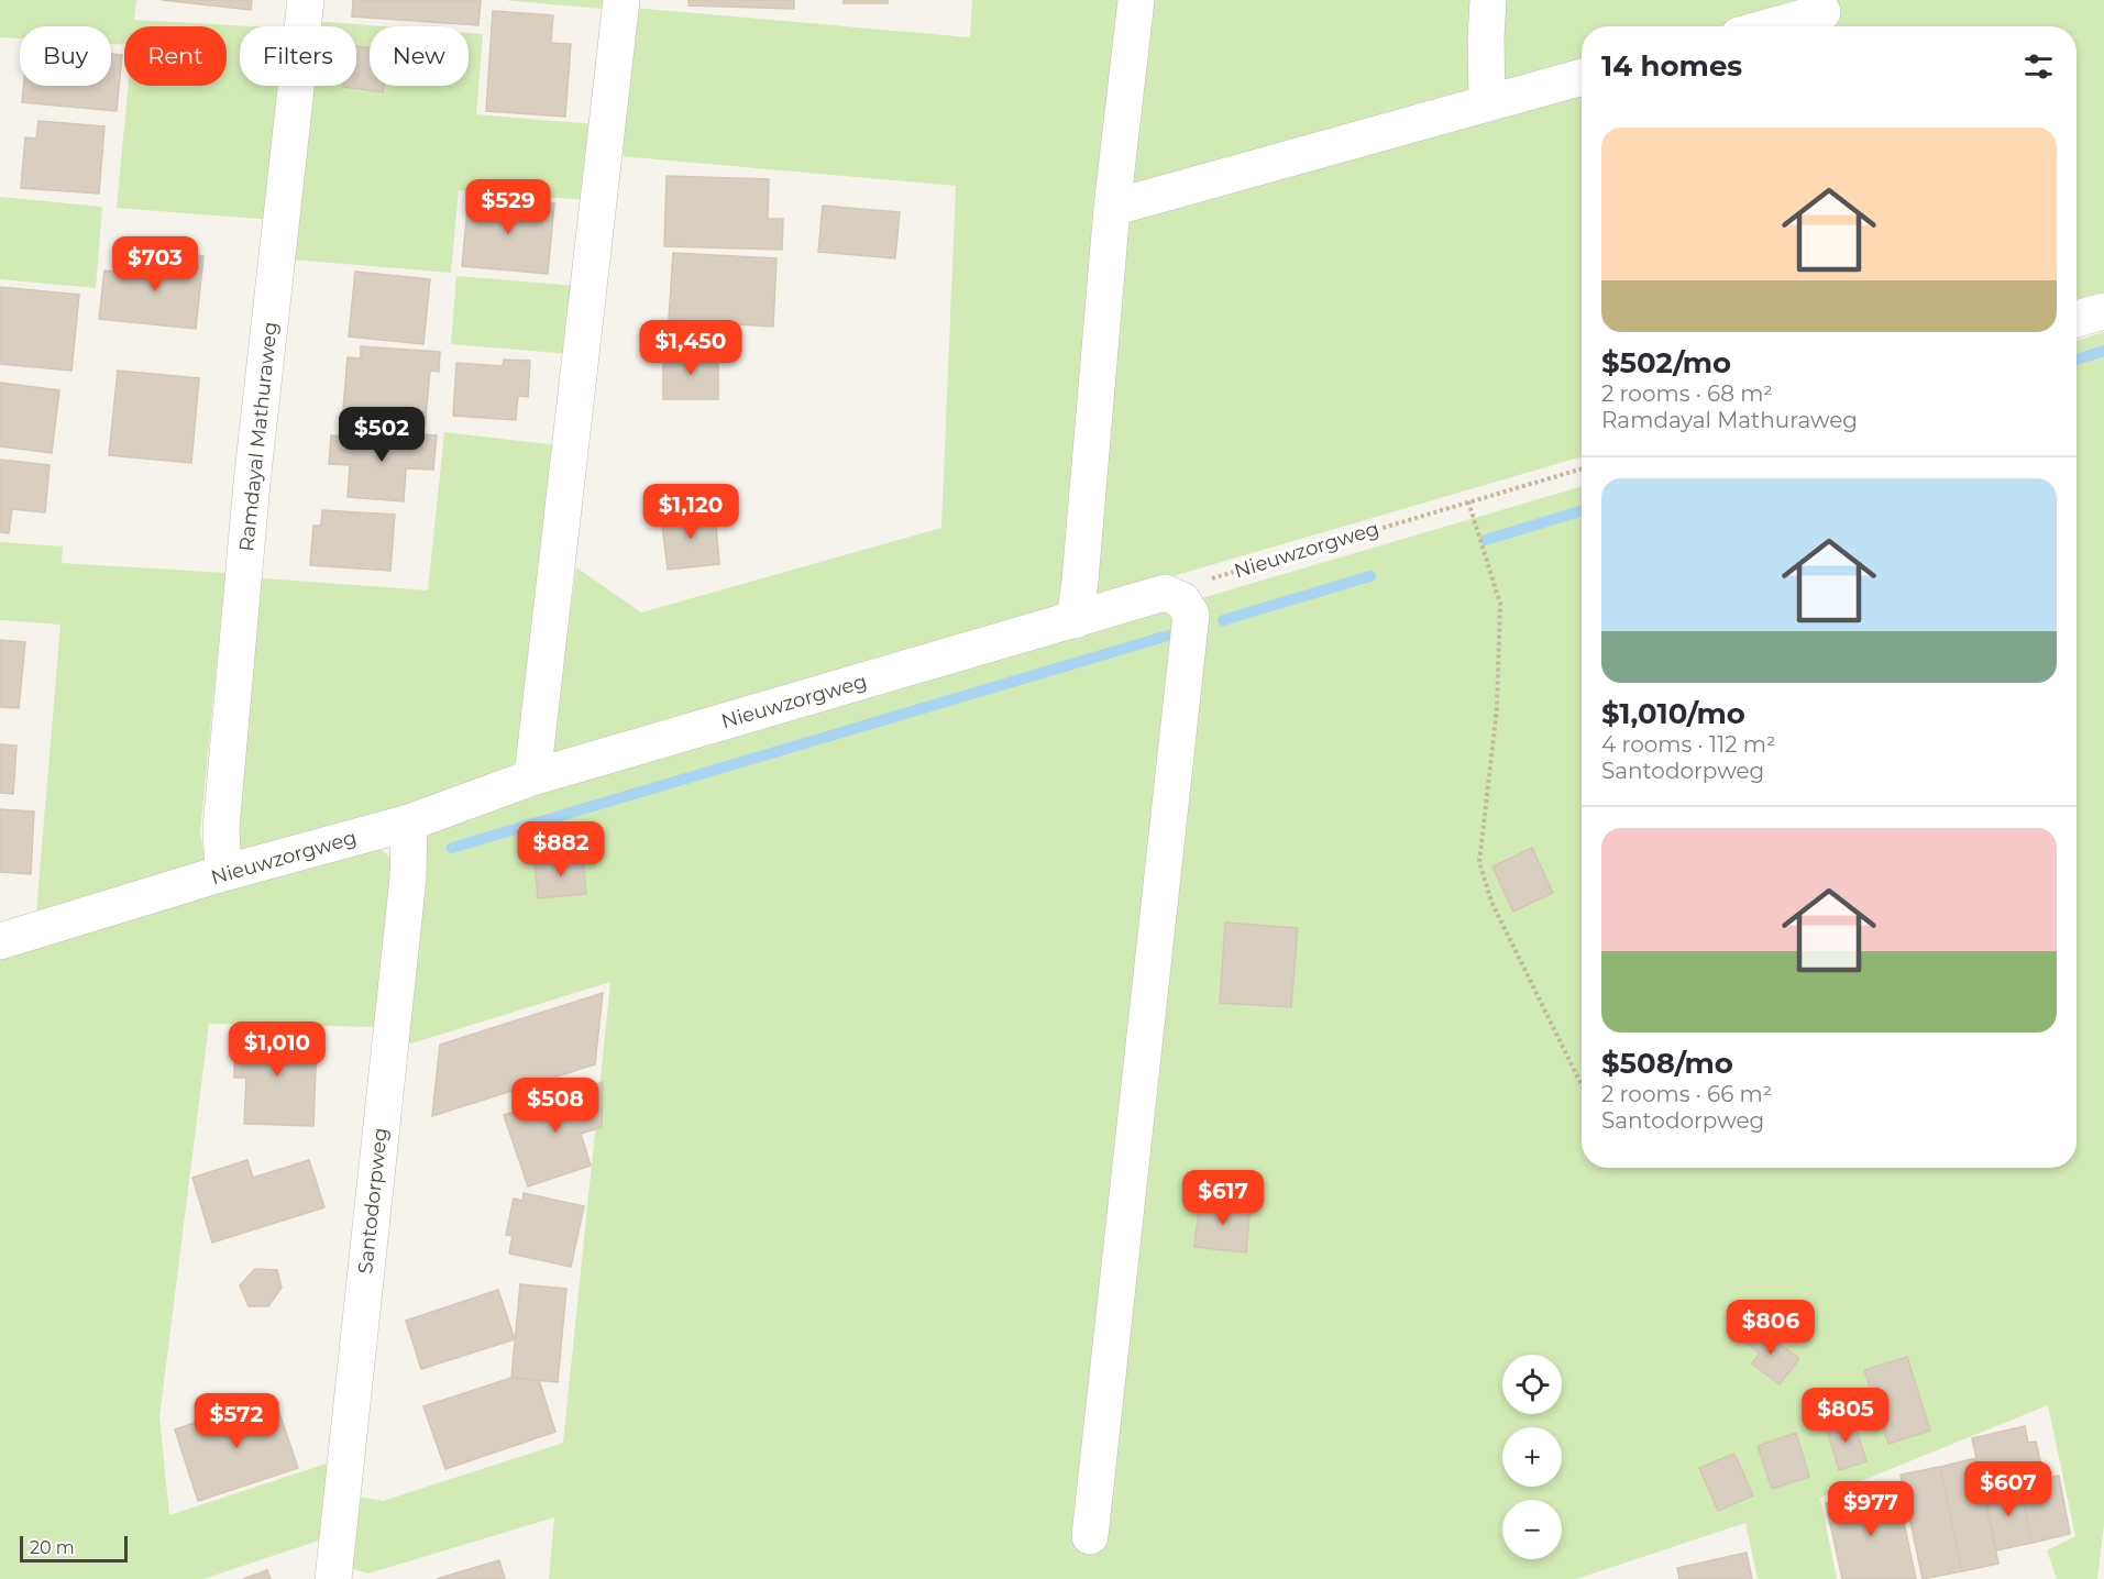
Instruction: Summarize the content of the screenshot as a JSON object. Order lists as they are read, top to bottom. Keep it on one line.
{"streets":{"street":["Ramdayal Mathuraweg","Nieuwzorgweg","Santodorpweg"]},"crossings":[["Ramdayal Mathuraweg","Nieuwzorgweg"],["Nieuwzorgweg","Santodorpweg"]],"scale_bar":"20 m","page":{"chip":["Buy","Rent","Filters","New"],"heading":"14 homes","list":[{"name":"$502/mo","note":"2 rooms · 68 m² · Ramdayal Mathuraweg"},{"name":"$1,010/mo","note":"4 rooms · 112 m² · Santodorpweg"},{"name":"$508/mo","note":"2 rooms · 66 m² · Santodorpweg"}],"price":["$529","$703","$1,450","$502","$1,120","$882","$1,010","$508","$617","$806","$805","$572","$607","$977"],"map_buttons":["+","−"],"scale":"20 m"}}
